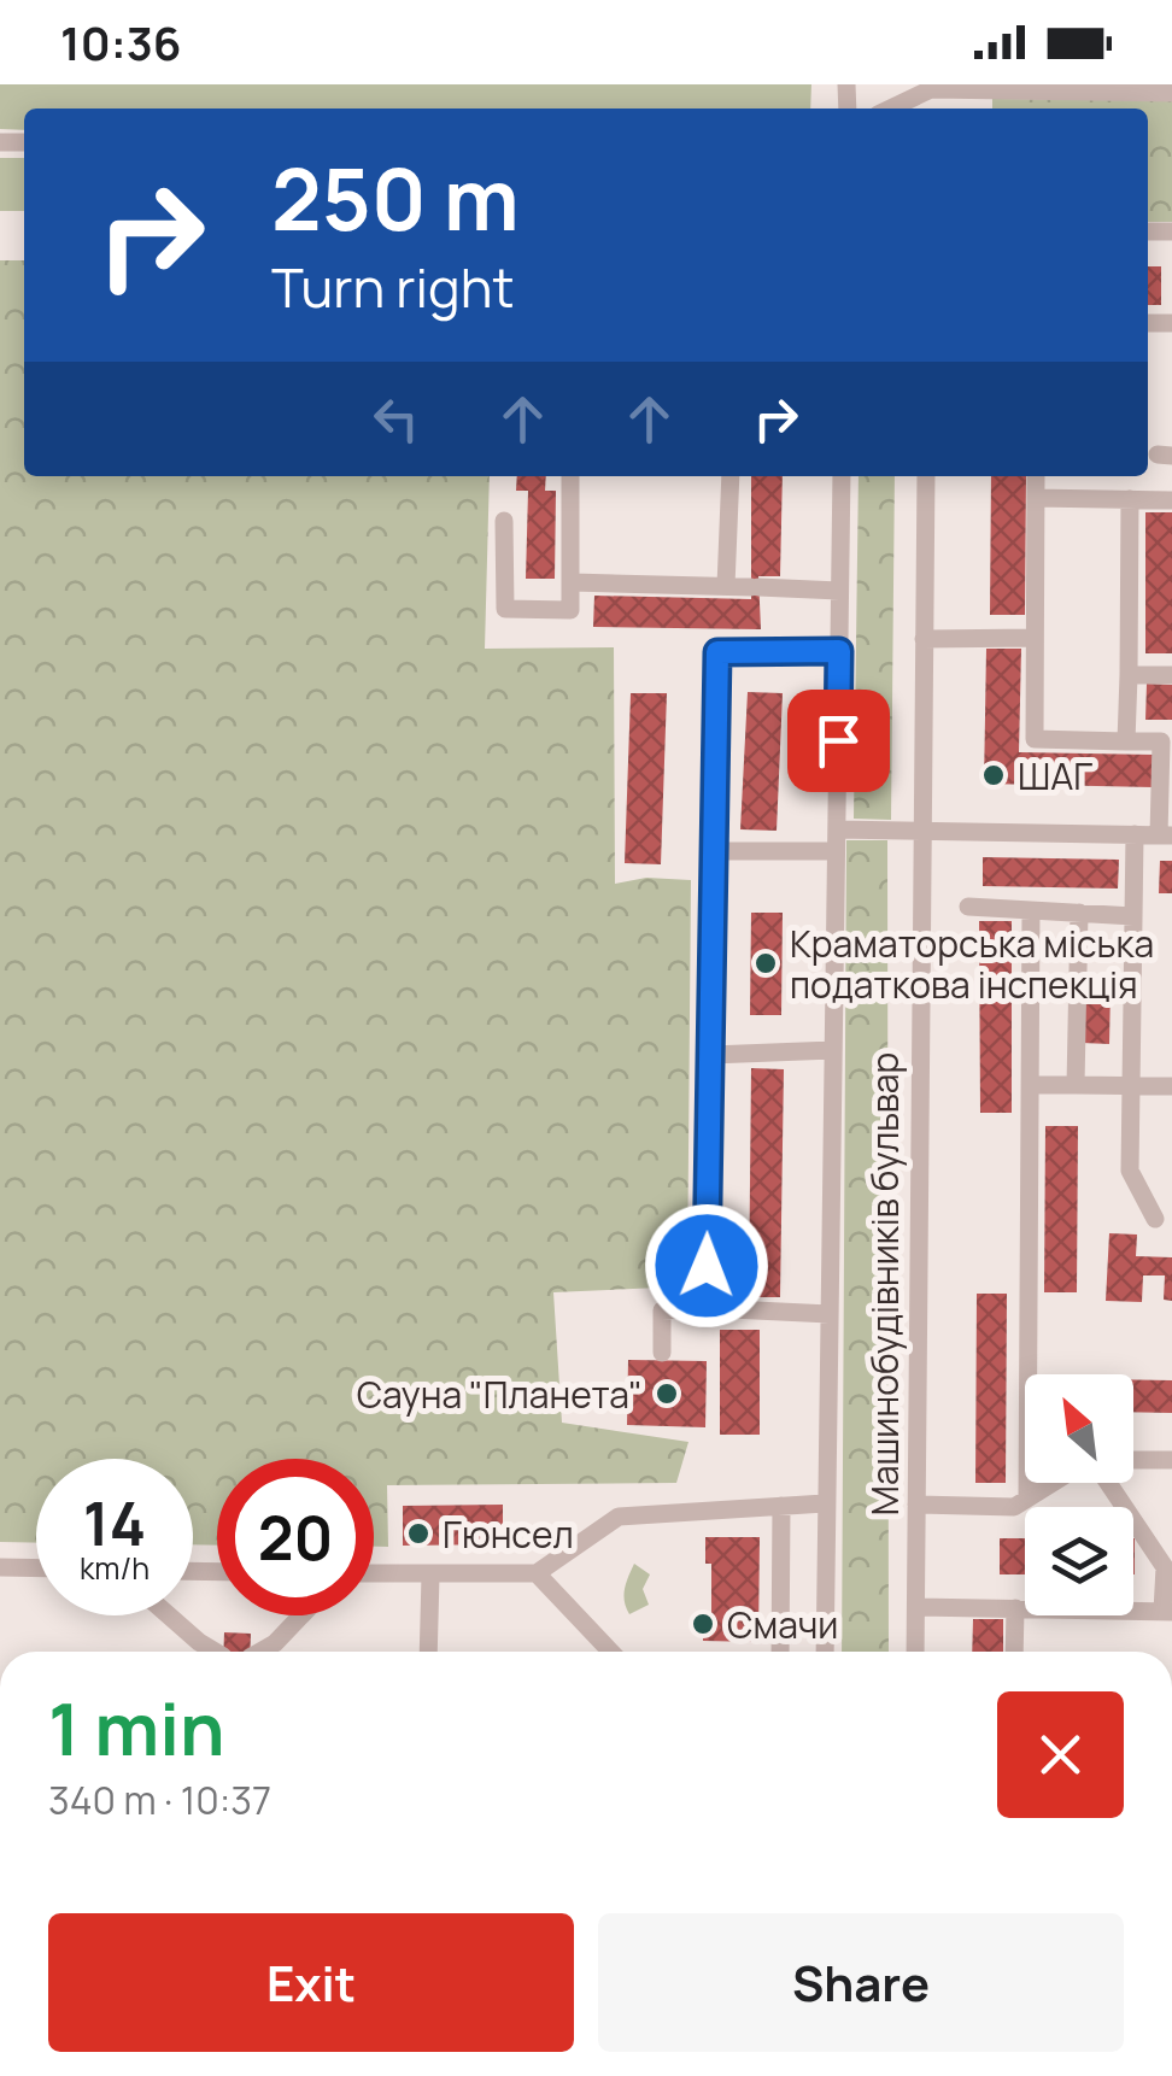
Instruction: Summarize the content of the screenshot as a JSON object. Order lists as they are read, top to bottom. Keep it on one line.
{"streets":{"street":["Машинобудівників бульвар"]},"places":["ШАГ","Краматорська міська податкова інспекція","Сауна \"Планета\"","Гюнсел","Смачи"],"north":"top left","page":{"status":"10:36","turn":["250 m","Turn right"],"speed":"14 km/h","limit":"20","heading":["1 min","340 m · 10:37"],"buttons":["Exit","Share"]}}
